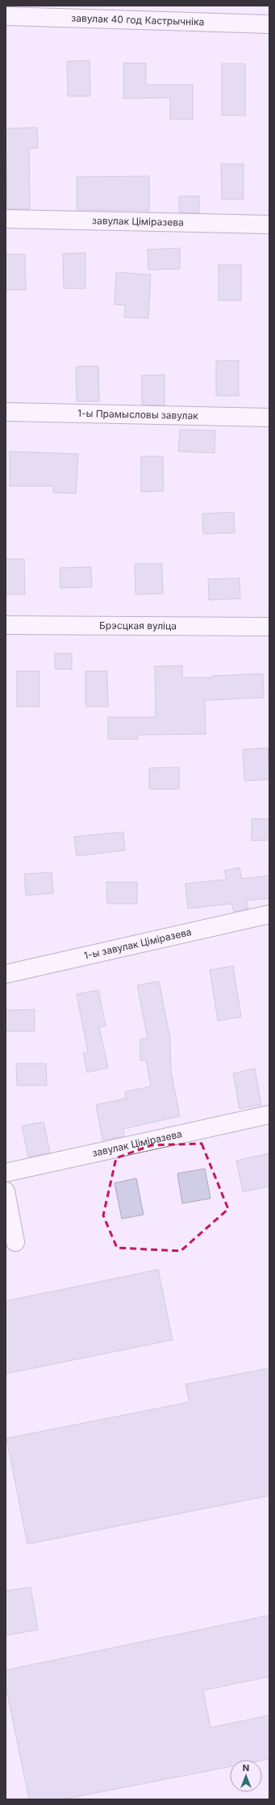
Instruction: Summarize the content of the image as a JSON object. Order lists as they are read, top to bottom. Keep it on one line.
{"streets":{"street":["завулак 40 год Кастрычніка","завулак Ціміразева","1-ы Прамысловы завулак","Брэсцкая вуліца","1-ы завулак Ціміразева"]},"north":"top"}
